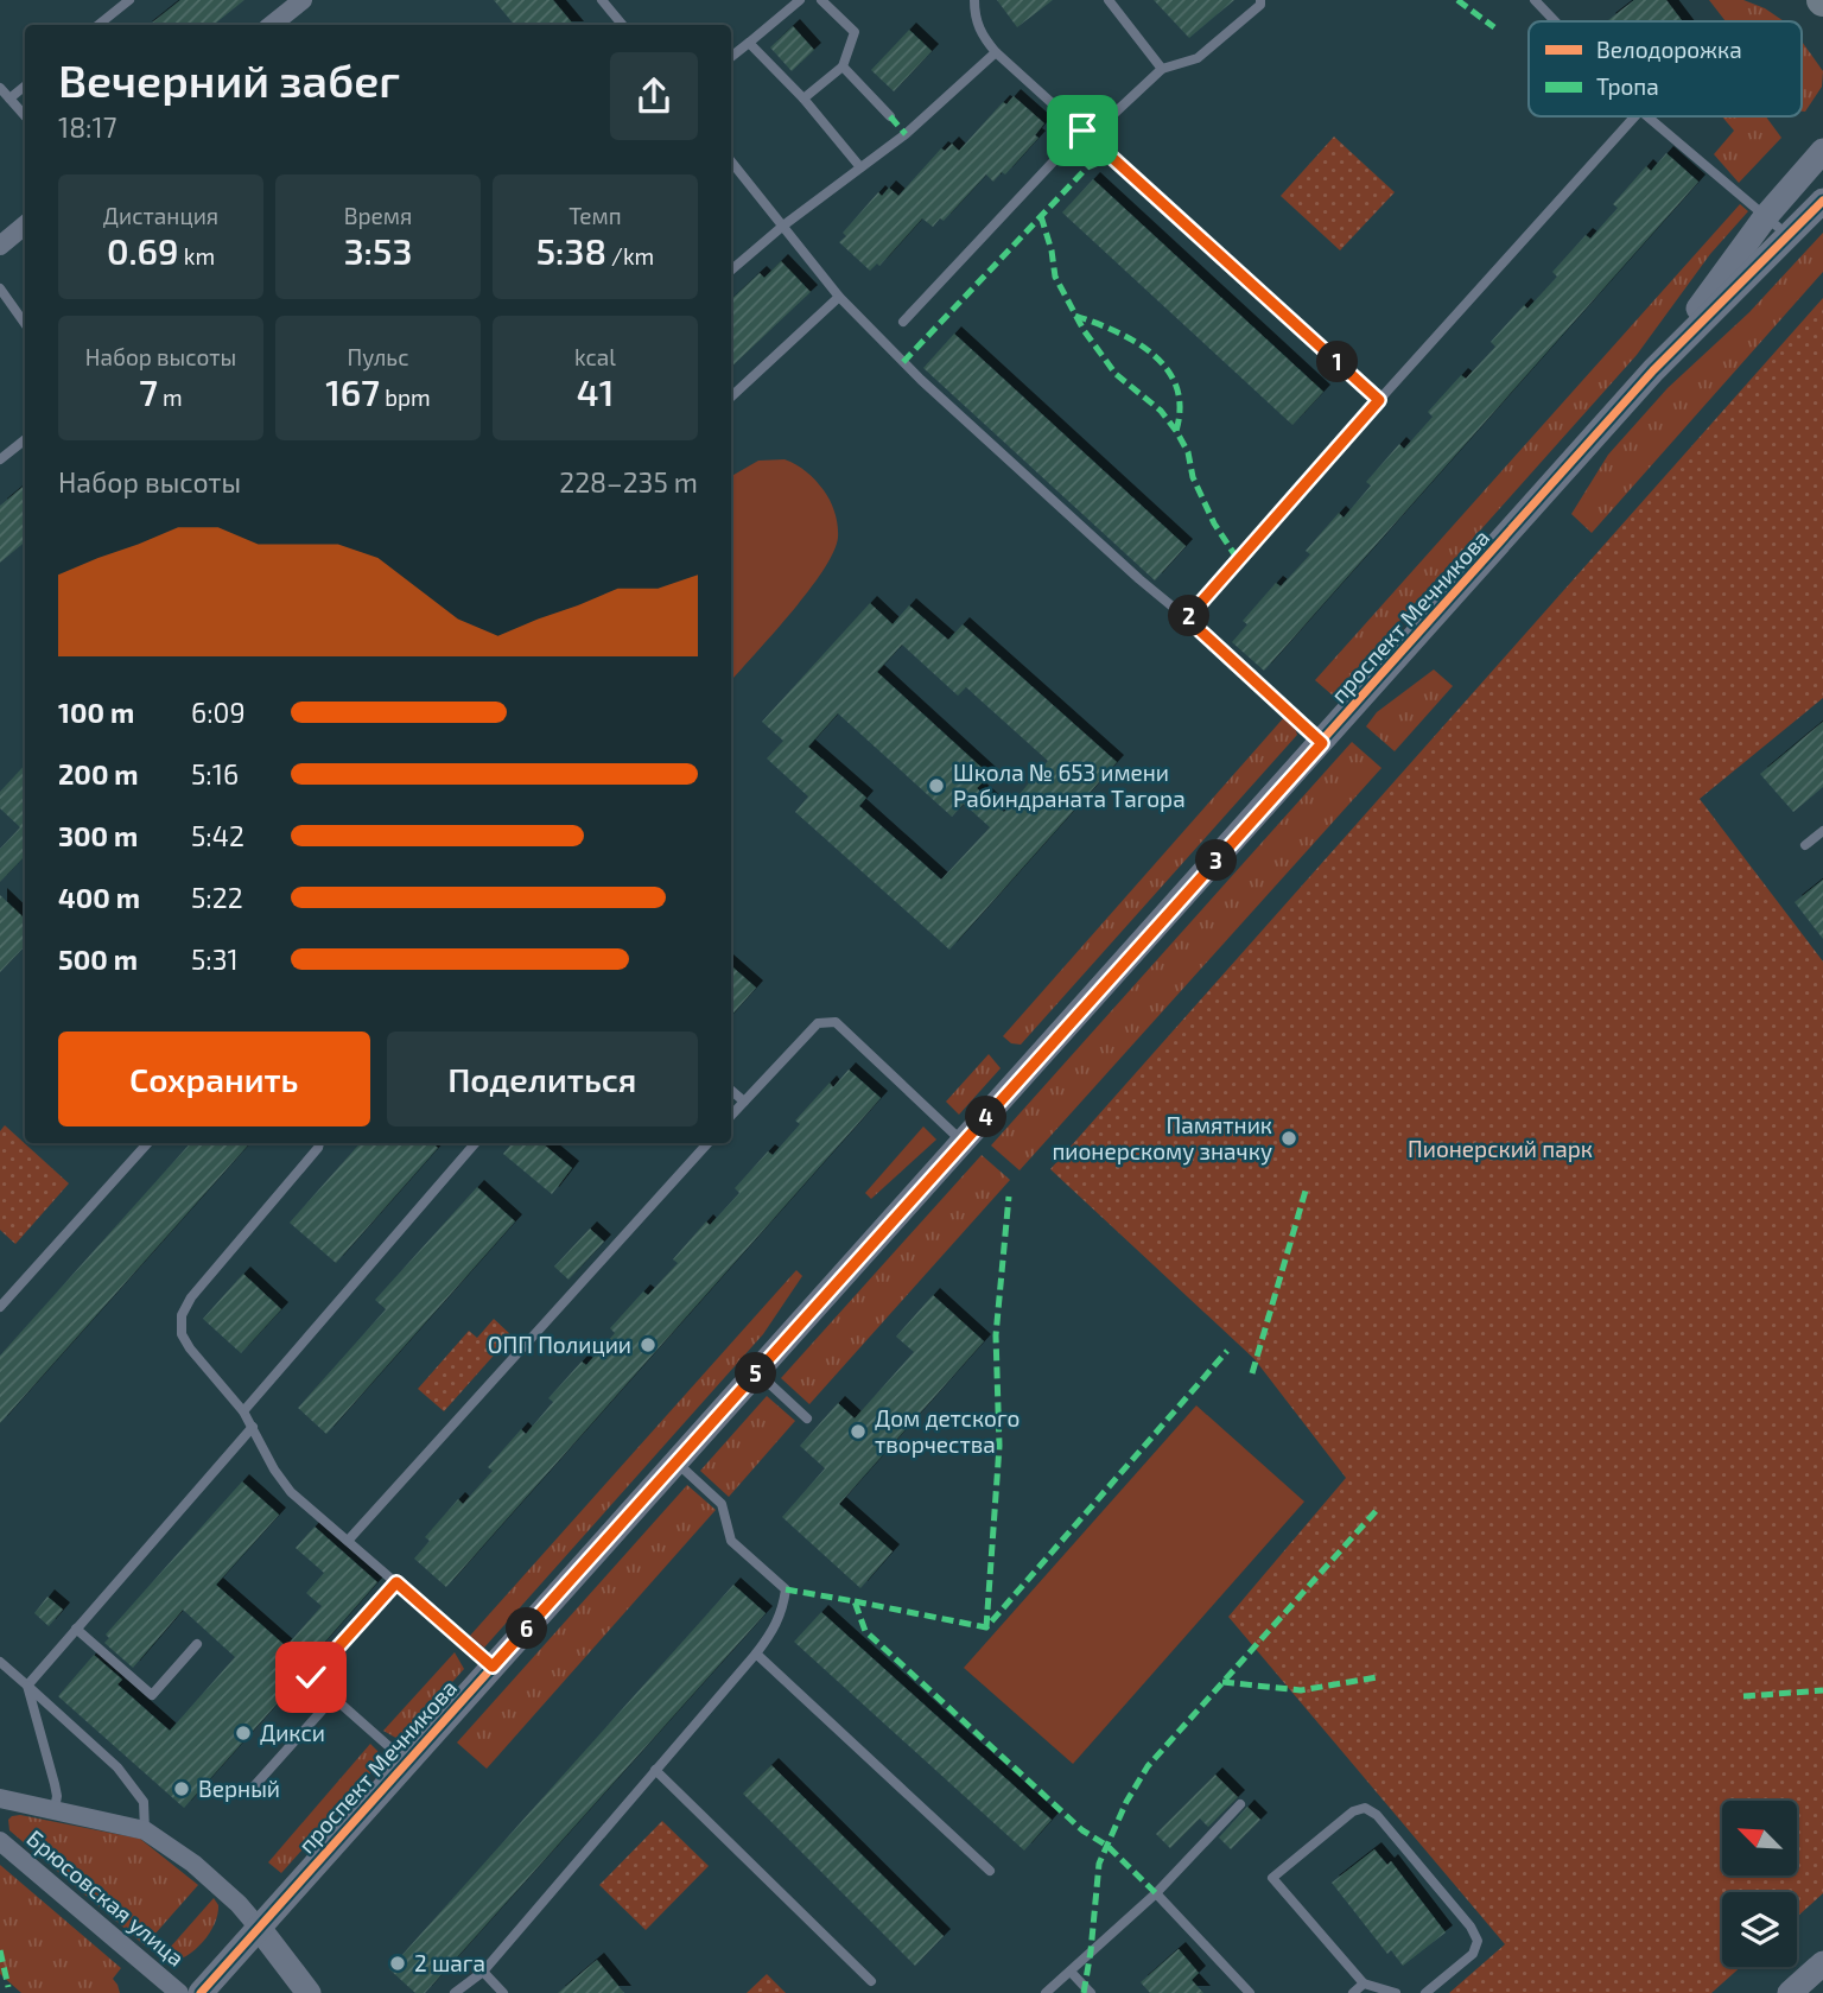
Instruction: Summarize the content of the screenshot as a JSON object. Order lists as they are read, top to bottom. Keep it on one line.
{"streets":{"street":["проспект Мечникова","Брюсовская улица"]},"crossings":[["проспект Мечникова","Брюсовская улица"]],"parks":["Пионерский парк"],"places":["Школа № 653 имени Рабиндраната Тагора","Памятник пионерскому значку","ОПП Полиции","Дом детского творчества","Дикси","Верный","2 шага"],"legend":["Велодорожка","Тропа"],"north":"top left","page":{"heading":["Вечерний забег","18:17"],"stats":[["Дистанция","0.69 km"],["Время","3:53"],["Темп","5:38 /km"],["Набор высоты","7 m"],["Пульс","167 bpm"],["kcal","41"]],"pins":["1","2","3","4","5","6"],"chart":["Набор высоты","228–235 m"],"list":[{"name":"100 m","note":"6:09"},{"name":"200 m","note":"5:16"},{"name":"300 m","note":"5:42"},{"name":"400 m","note":"5:22"},{"name":"500 m","note":"5:31"}],"buttons":["Сохранить","Поделиться"]}}
